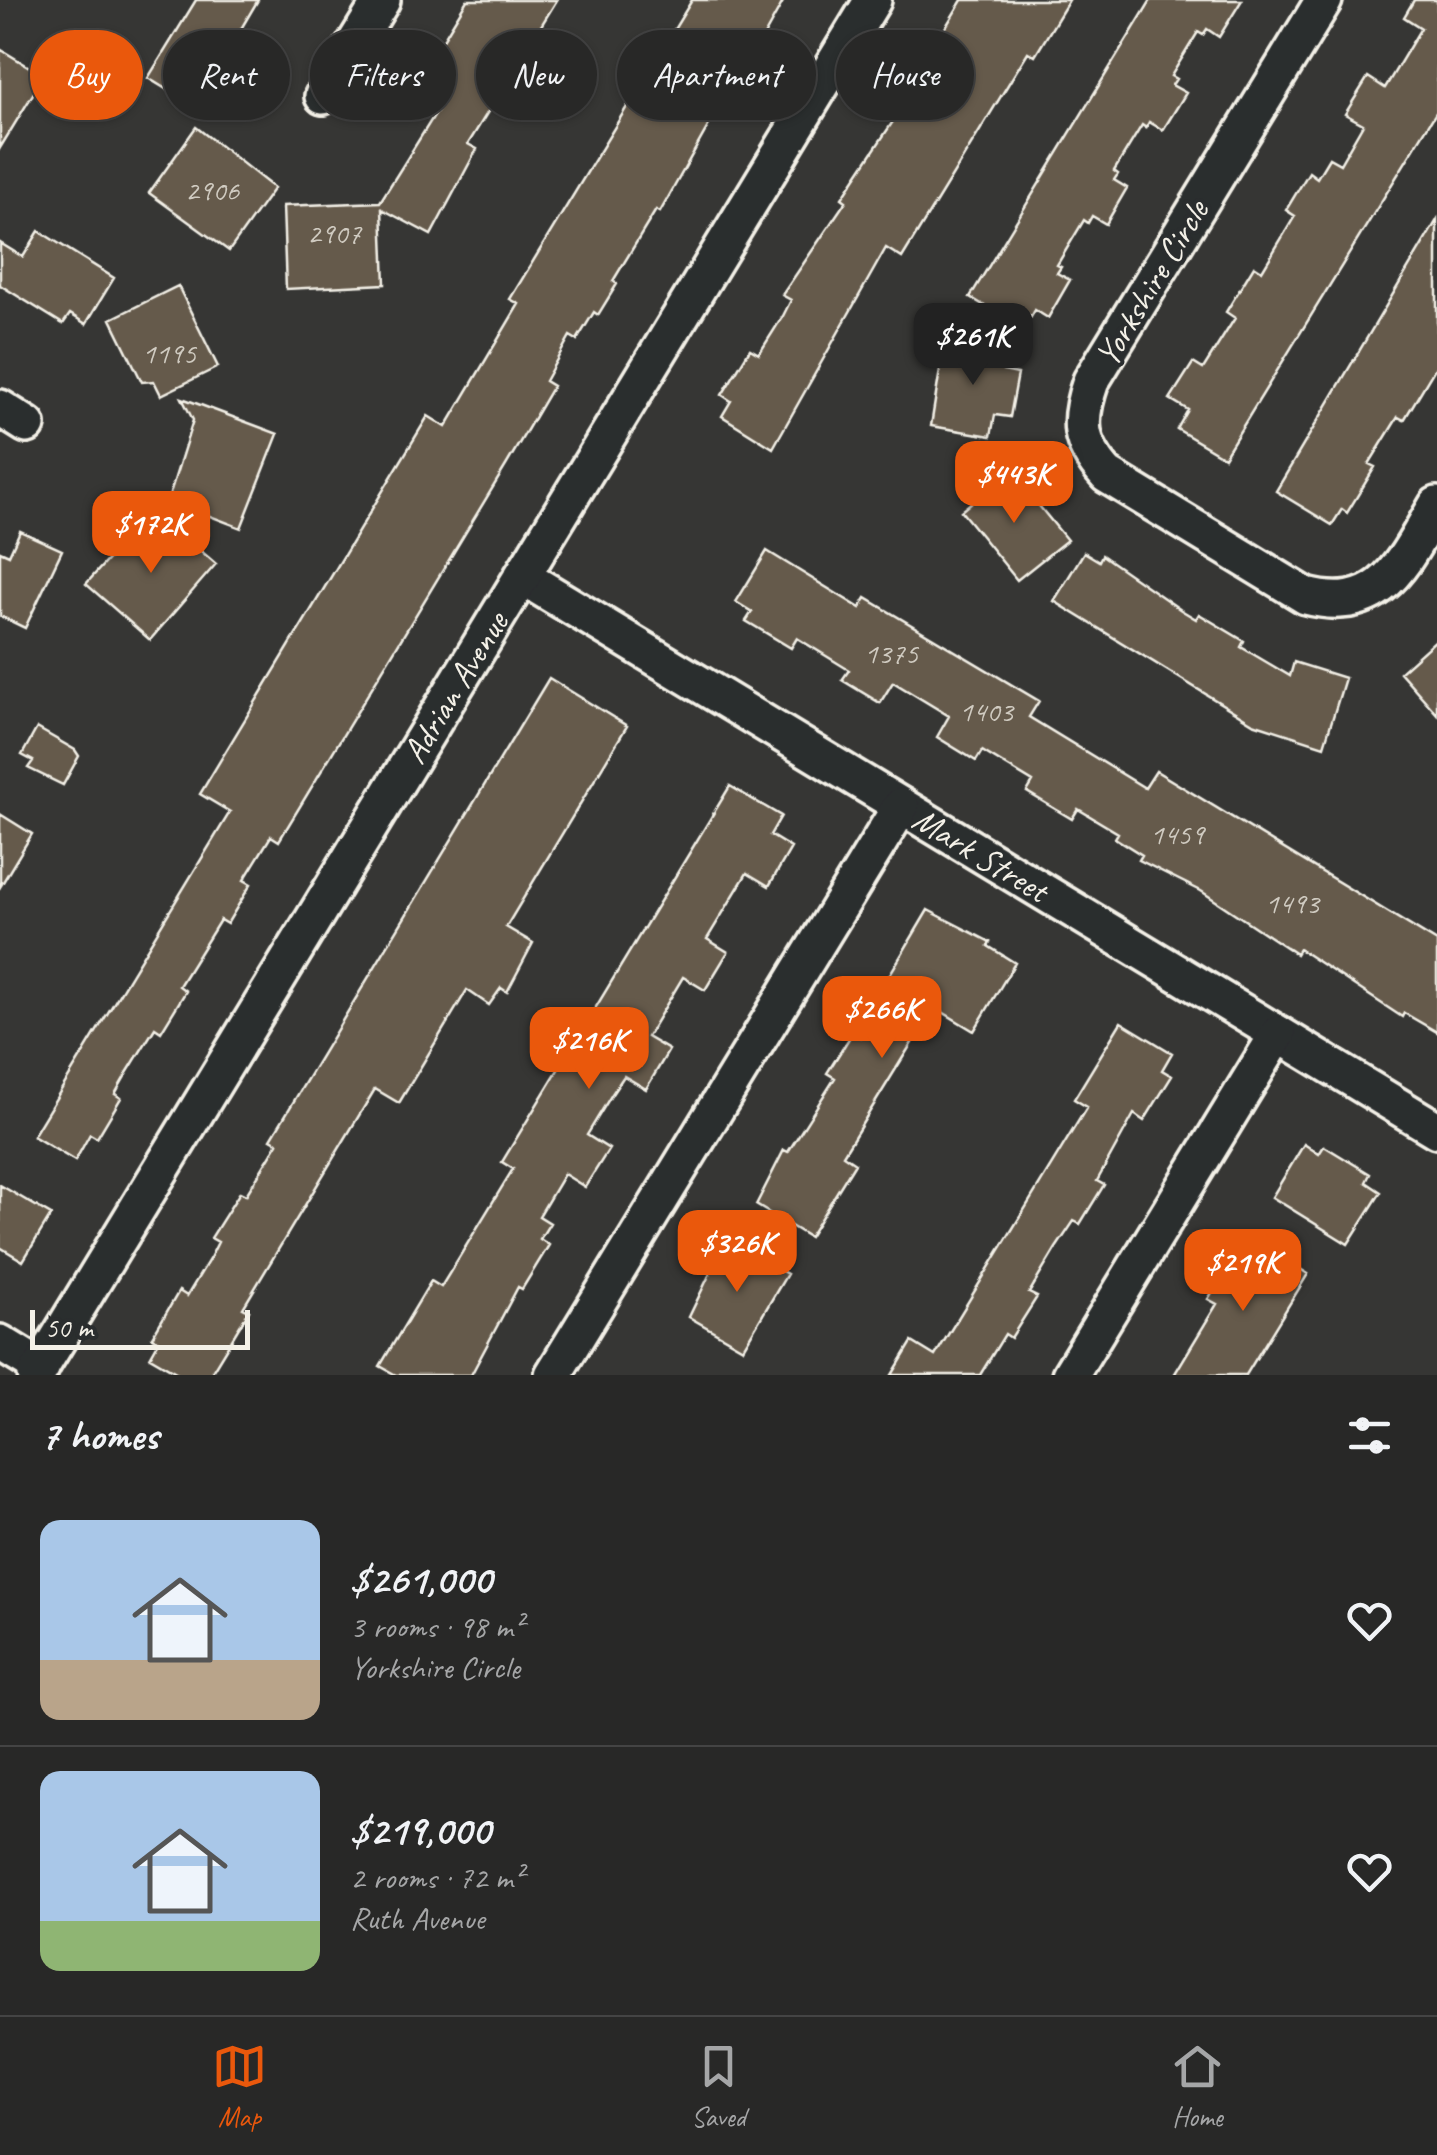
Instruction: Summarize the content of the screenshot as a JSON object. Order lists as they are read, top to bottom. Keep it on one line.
{"streets":{"street":["Yorkshire Circle","Adrian Avenue","Mark Street"]},"crossings":[["Adrian Avenue","Mark Street"]],"house_numbers":["2906","2907","1195","1375","1403","1459","1493"],"scale_bar":"50 m","page":{"chip":["Buy","Rent","Filters","New","Apartment","House"],"price":["$261K","$443K","$172K","$266K","$216K","$326K","$219K"],"scale":"50 m","heading":"7 homes","list":[{"name":"$261,000","note":"3 rooms · 98 m² · Yorkshire Circle"},{"name":"$219,000","note":"2 rooms · 72 m² · Ruth Avenue"}],"tabs":["Map","Saved","Home"]}}
